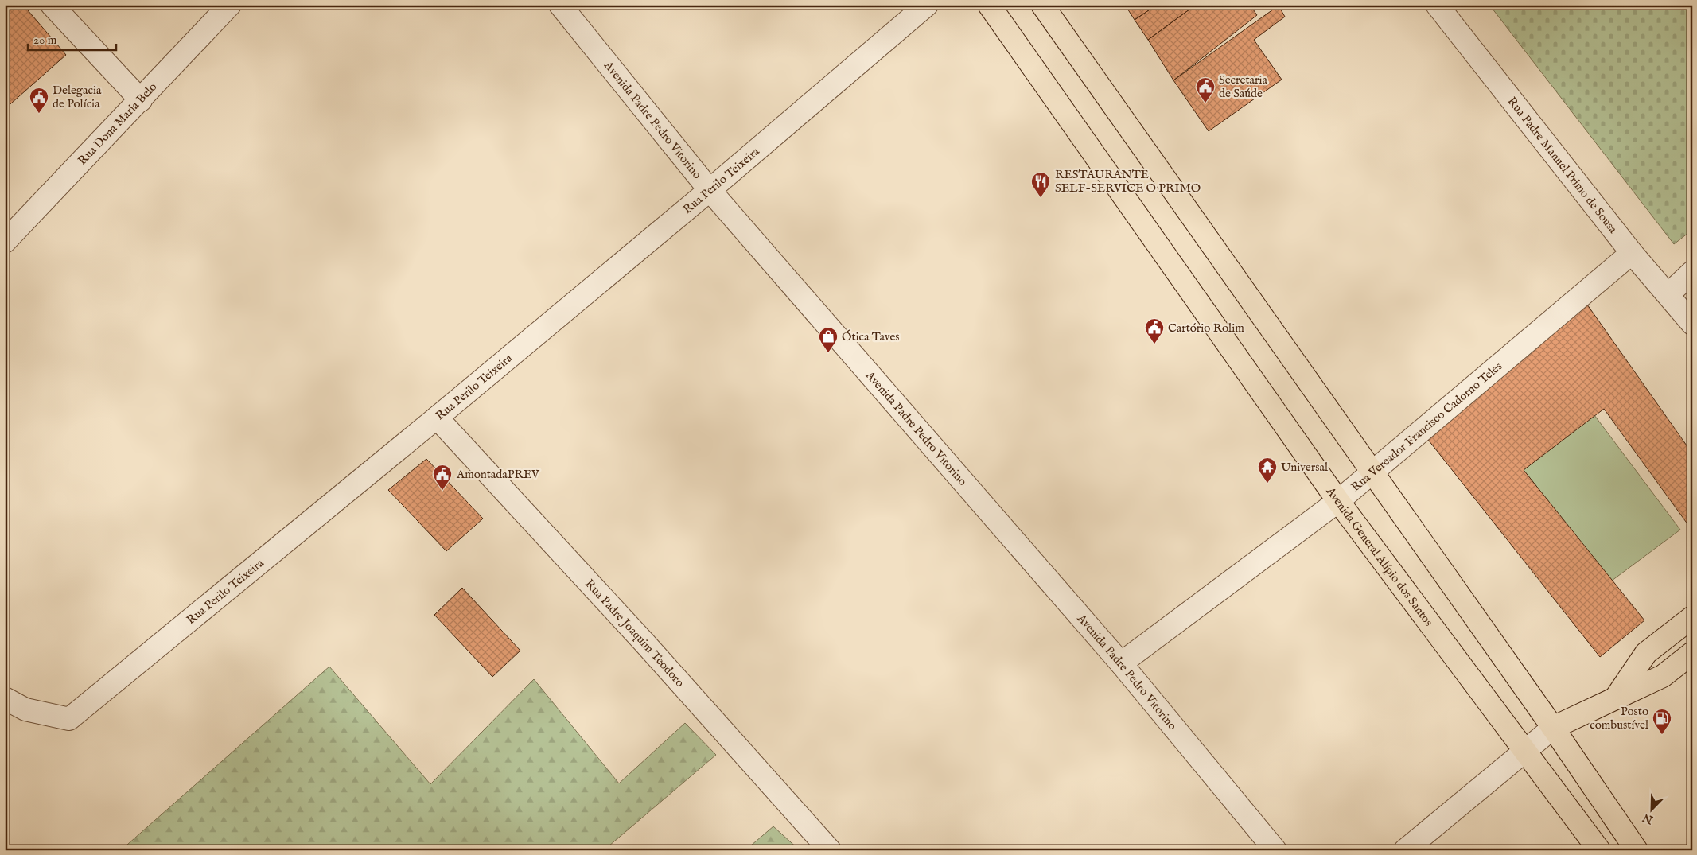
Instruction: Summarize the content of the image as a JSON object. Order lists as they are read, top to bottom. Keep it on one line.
{"streets":{"main road":["Avenida General Alípio dos Santos"],"street":["Avenida Padre Pedro Vitorino","Rua Dona Maria Belo","Rua Padre Manuel Primo de Sousa","Rua Perilo Teixeira","Rua Vereador Francisco Cadorno Teles","Rua Padre Joaquim Teodoro"]},"crossings":[["Avenida Padre Pedro Vitorino","Rua Perilo Teixeira"],["Avenida Padre Pedro Vitorino","Rua Vereador Francisco Cadorno Teles"],["Rua Padre Manuel Primo de Sousa","Rua Vereador Francisco Cadorno Teles"],["Rua Perilo Teixeira","Rua Padre Joaquim Teodoro"],["Rua Vereador Francisco Cadorno Teles","Avenida General Alípio dos Santos"]],"places":{"public building":["Secretaria de Saúde","Delegacia de Polícia","Cartório Rolim","AmontadaPREV"],"restaurant":["RESTAURANTE SELF-SERVICE O PRIMO"],"shop":["Ótica Taves"],"temple":["Universal"],"fuel station":["Posto combustível"]},"scale_bar":"20 m","north":"bottom left"}
